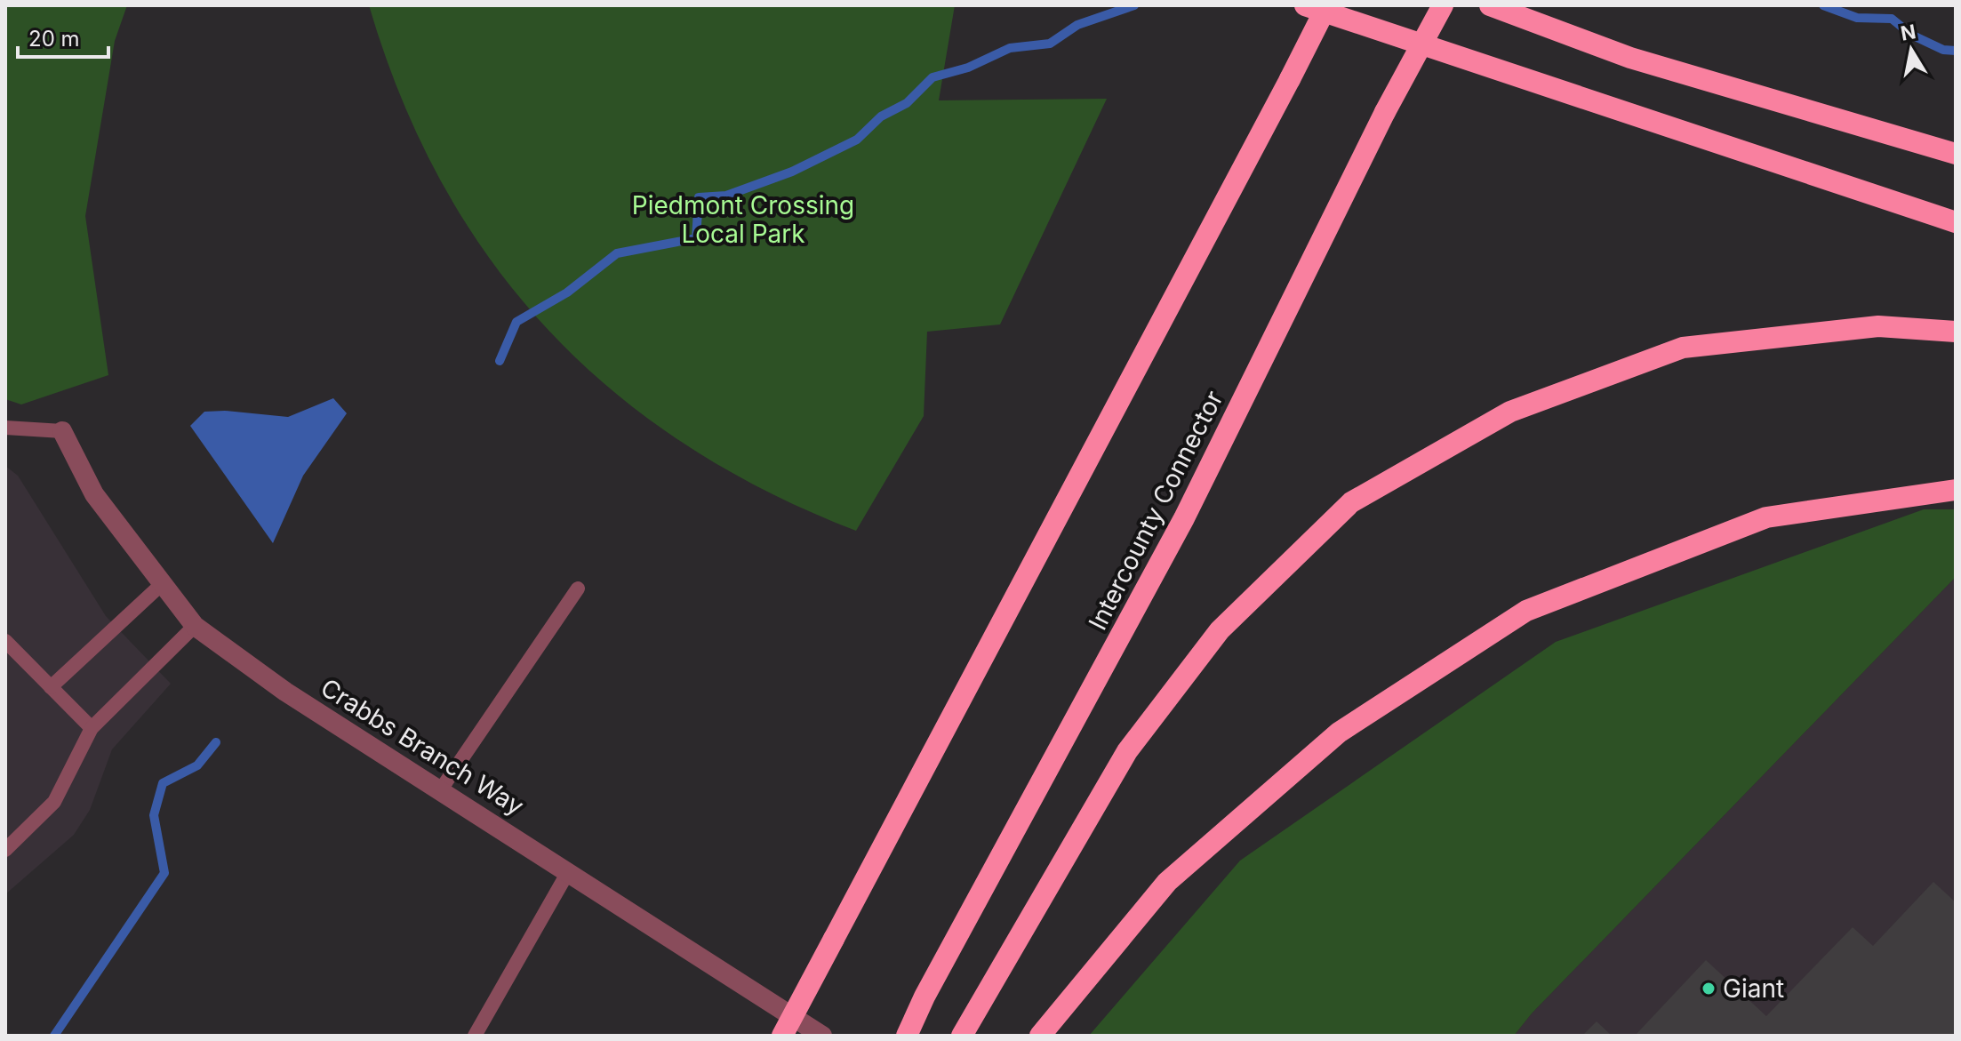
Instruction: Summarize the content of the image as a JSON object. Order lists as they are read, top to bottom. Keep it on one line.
{"streets":{"highway":["Intercounty Connector"],"street":["Crabbs Branch Way"]},"parks":["Piedmont Crossing Local Park"],"places":["Giant"],"scale_bar":"20 m","north":"top"}
